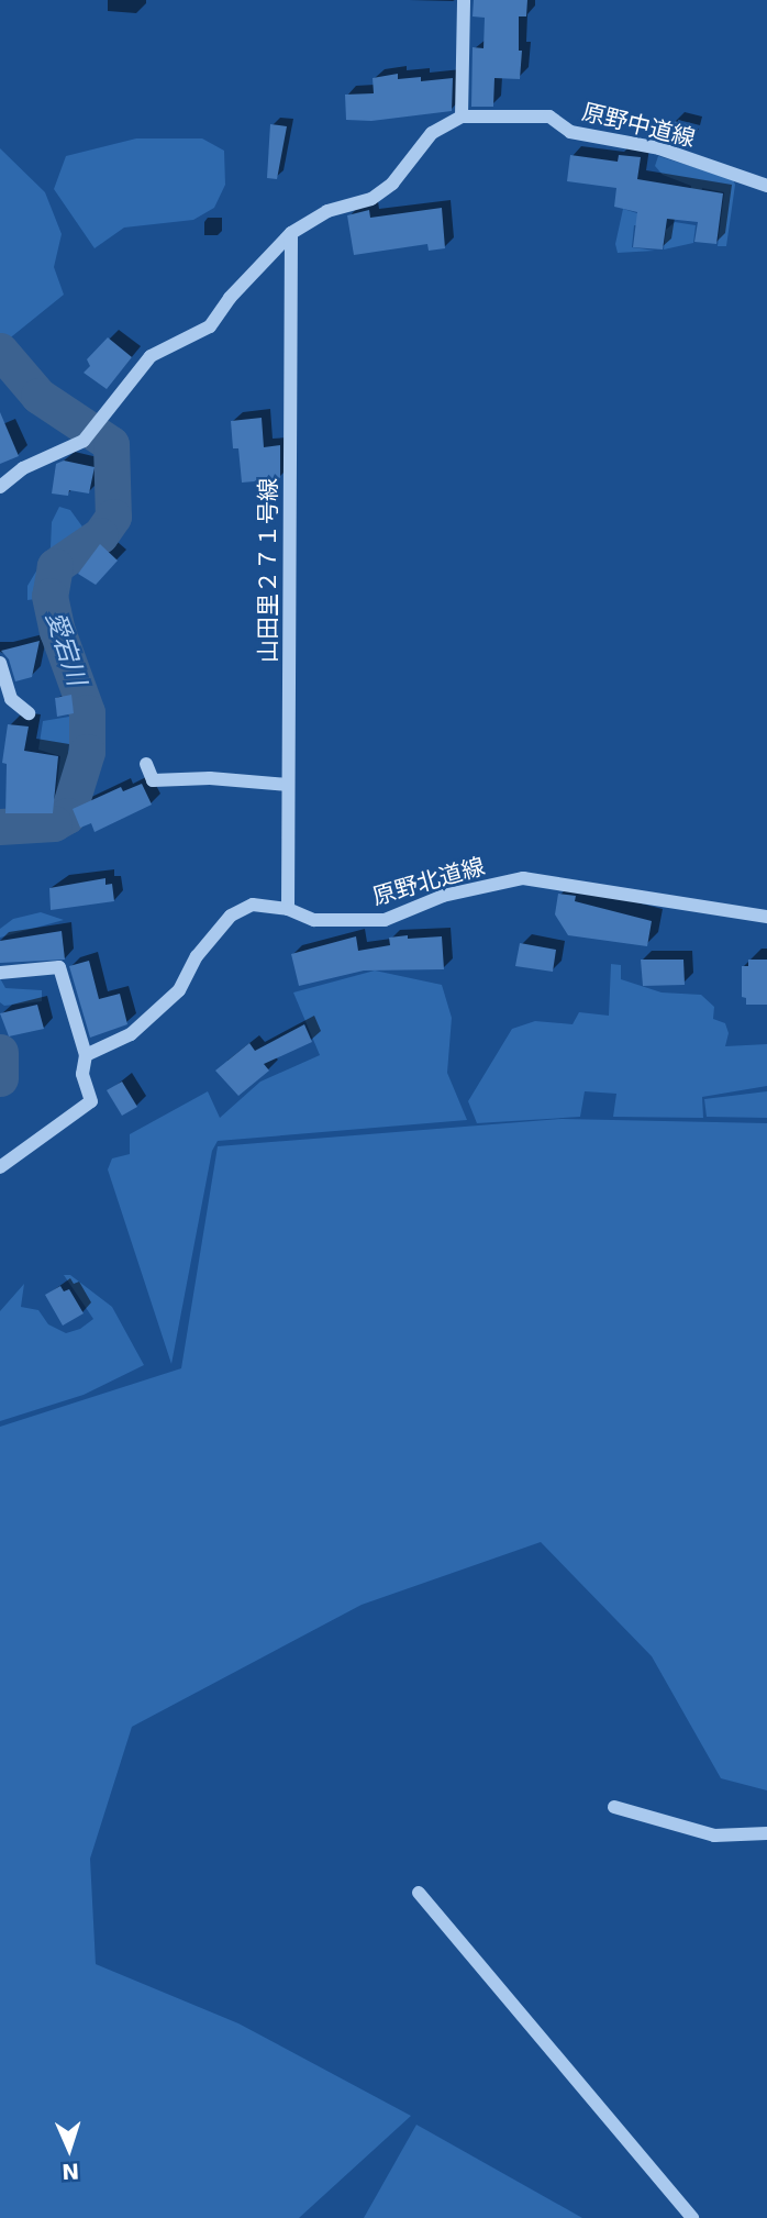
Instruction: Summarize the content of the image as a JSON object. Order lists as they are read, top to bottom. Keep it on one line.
{"streets":{"street":["原野中道線","山田里２７１号線","原野北道線"]},"crossings":[["山田里２７１号線","原野北道線"]],"water":["愛宕川"],"north":"bottom"}
